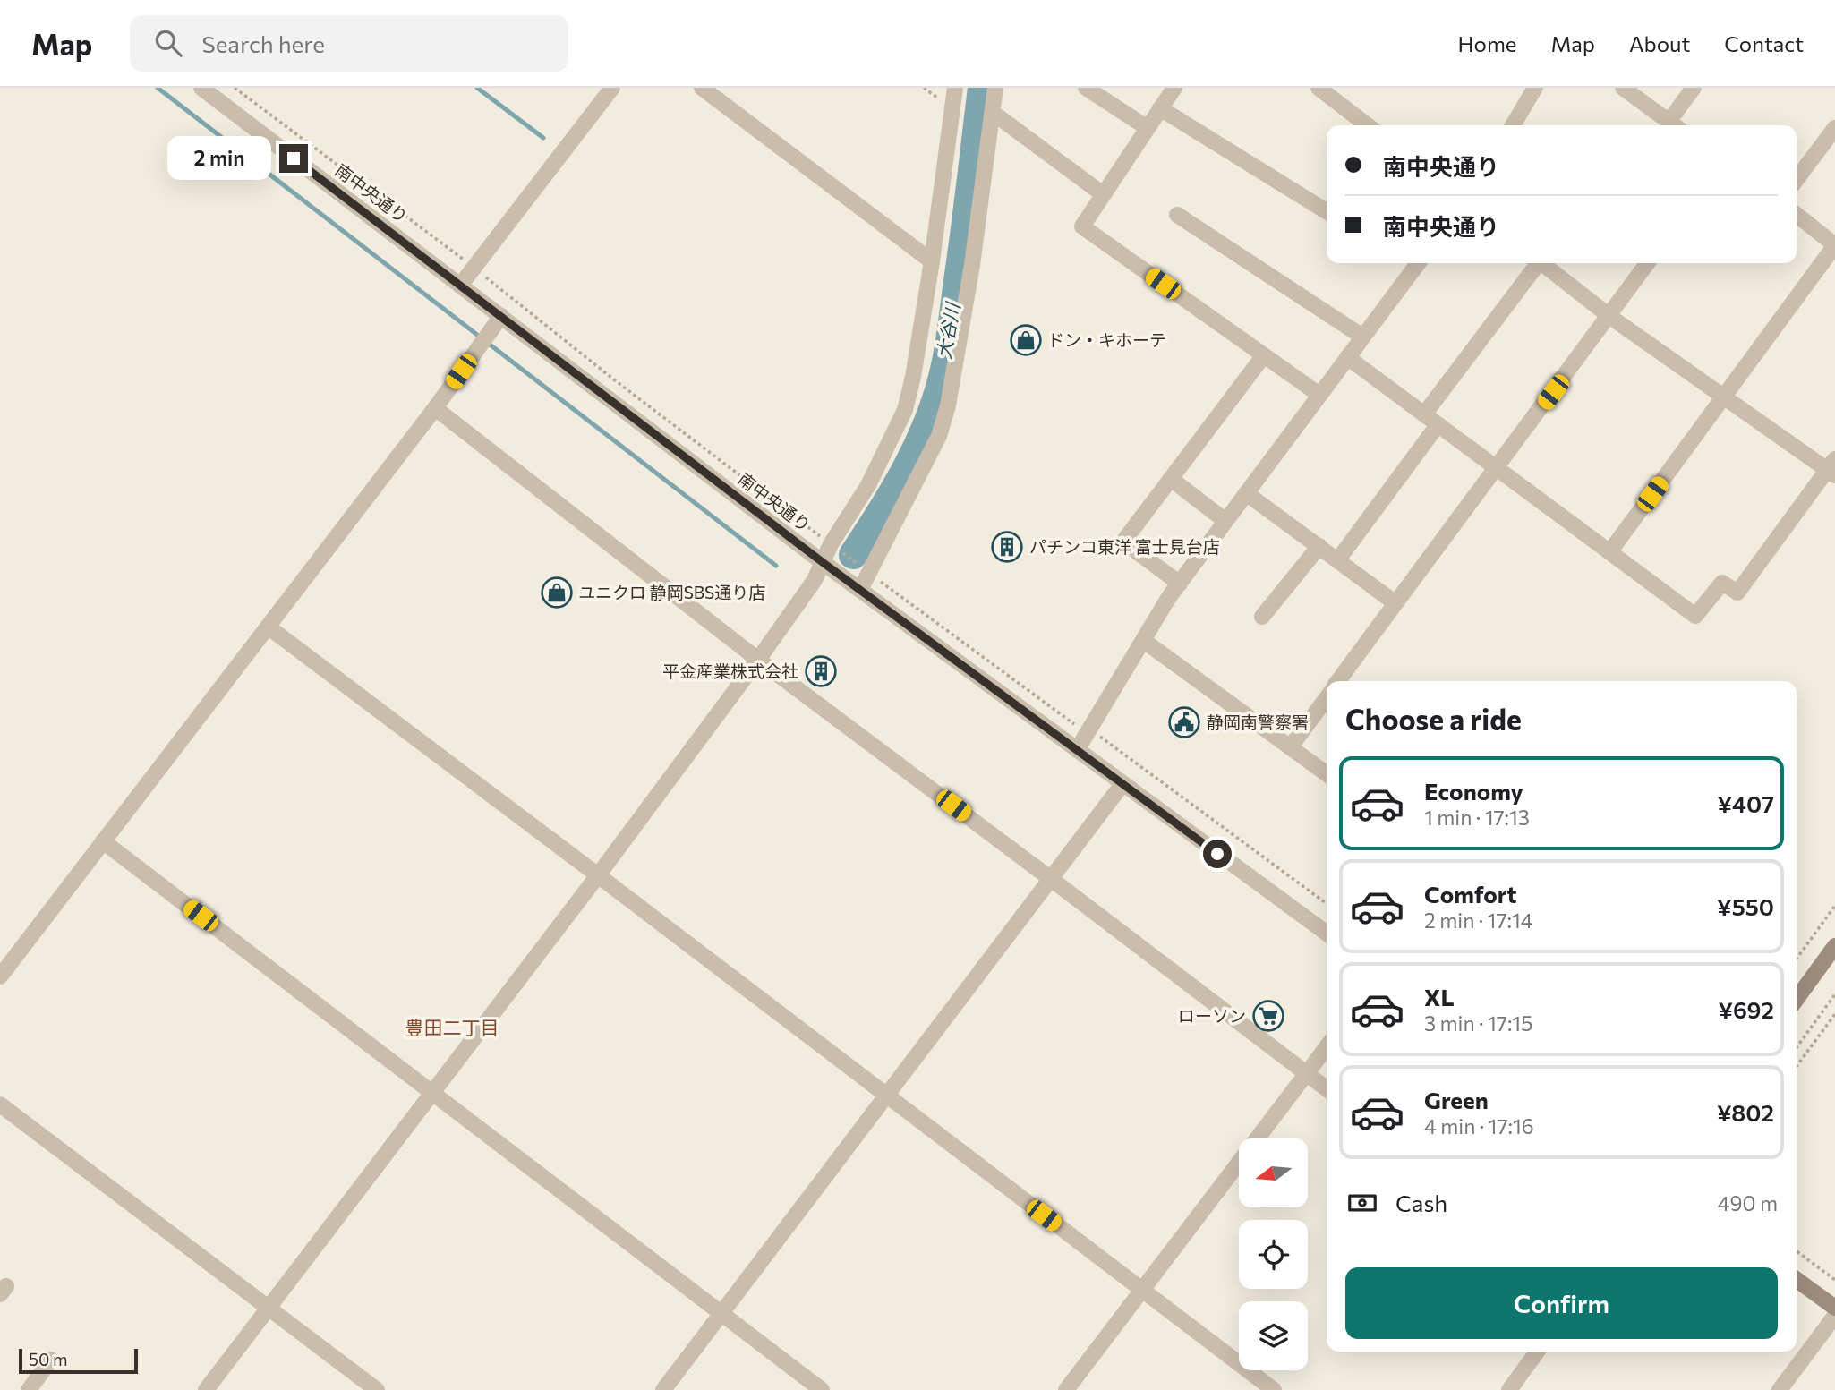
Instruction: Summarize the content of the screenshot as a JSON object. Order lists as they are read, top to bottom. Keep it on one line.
{"streets":{"street":["南中央通り"]},"districts":["豊田二丁目"],"water":["大谷川"],"places":{"shop":["ドン・キホーテ","ユニクロ 静岡SBS通り店"],"building":["パチンコ東洋 富士見台店","平金産業株式会社"],"public building":["静岡南警察署"],"supermarket":["ローソン"]},"scale_bar":"50 m","north":"left","page":{"header":"Map","search":"Search here","nav":["Home","Map","About","Contact"],"banner":["南中央通り","南中央通り"],"bubble":"2 min","heading":"Choose a ride","list":[{"name":"Economy","note":"1 min · 17:13","value":"¥407"},{"name":"Comfort","note":"2 min · 17:14","value":"¥550"},{"name":"XL","note":"3 min · 17:15","value":"¥692"},{"name":"Green","note":"4 min · 17:16","value":"¥802"}],"pay":["Cash","490 m"],"buttons":"Confirm","scale":"50 m"}}
